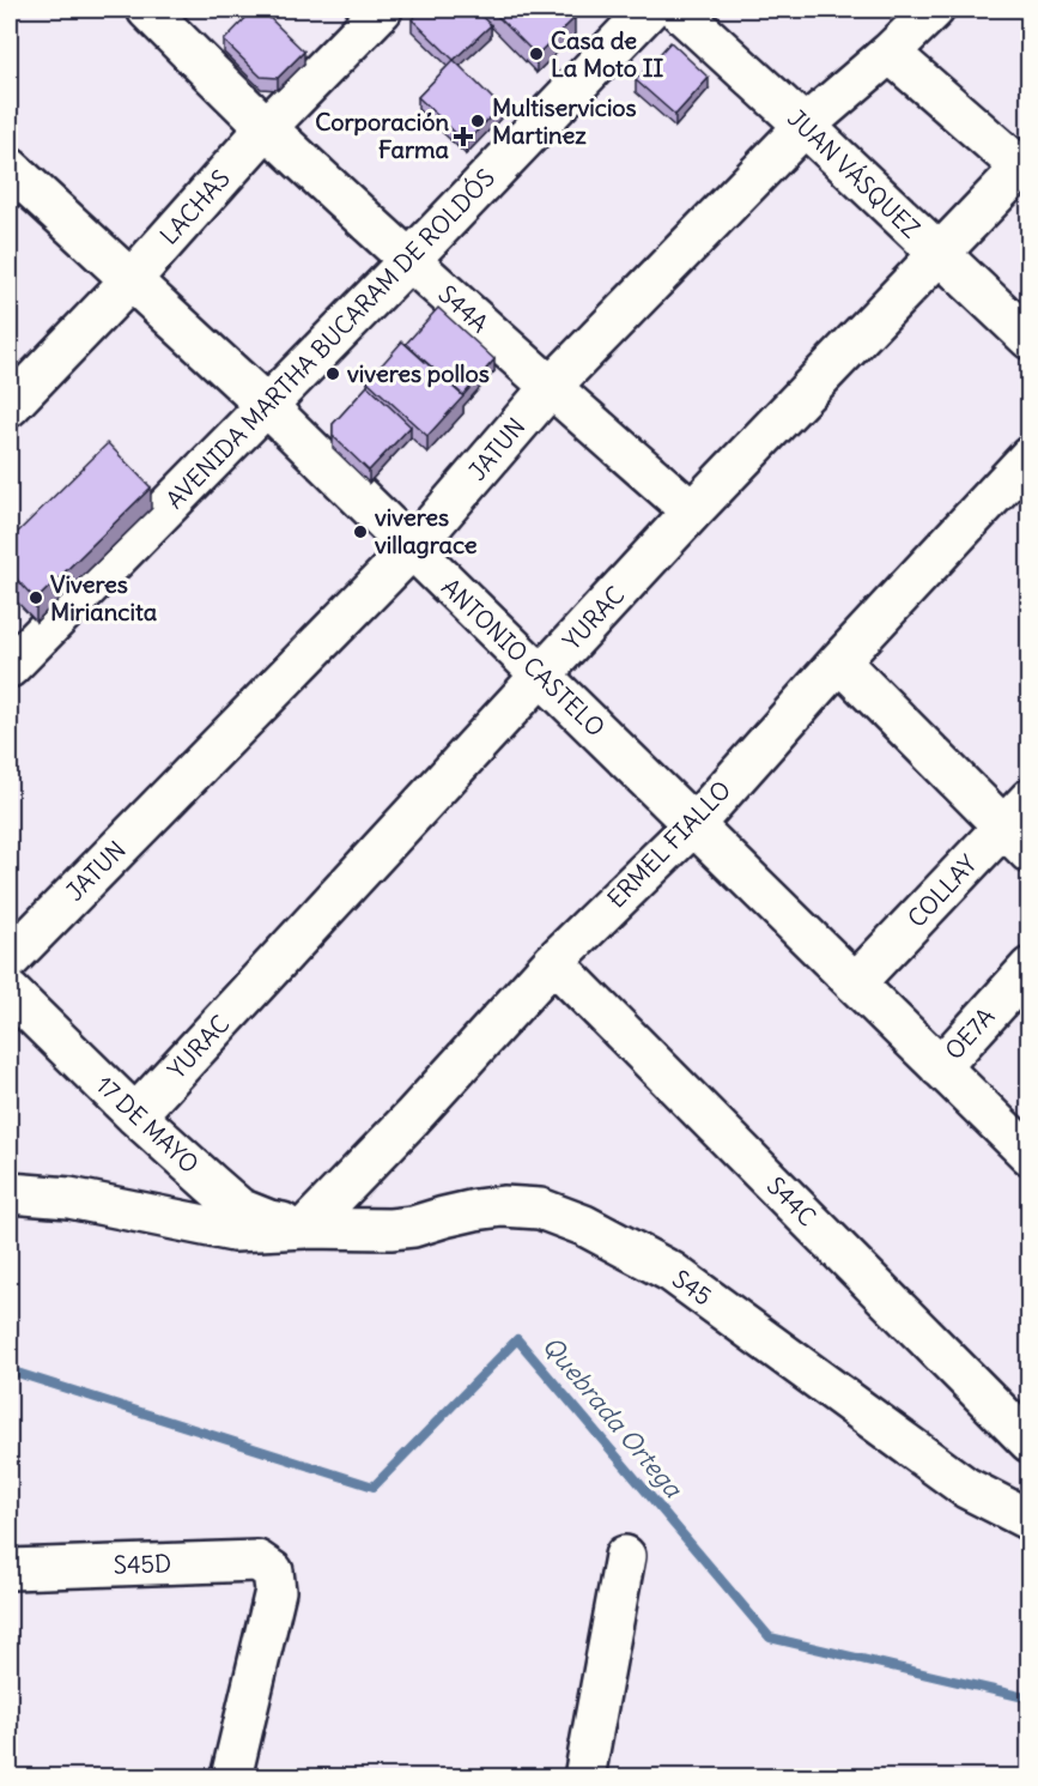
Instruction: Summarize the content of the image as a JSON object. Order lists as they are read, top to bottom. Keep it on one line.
{"streets":{"street":["JUAN VÁSQUEZ","LACHAS","S44A","AVENIDA MARTHA BUCARAM DE ROLDÓS","JATUN","YURAC","ANTONIO CASTELO","ERMEL FIALLO","COLLAY","OE7A","17 DE MAYO","S44C","S45","S45D"]},"crossings":[["JUAN VÁSQUEZ","JATUN"],["JUAN VÁSQUEZ","YURAC"],["LACHAS","S44A"],["LACHAS","ANTONIO CASTELO"],["S44A","AVENIDA MARTHA BUCARAM DE ROLDÓS"],["S44A","JATUN"],["S44A","YURAC"],["AVENIDA MARTHA BUCARAM DE ROLDÓS","ANTONIO CASTELO"],["JATUN","ANTONIO CASTELO"],["YURAC","ANTONIO CASTELO"],["YURAC","17 DE MAYO"],["ANTONIO CASTELO","ERMEL FIALLO"],["ANTONIO CASTELO","COLLAY"],["ANTONIO CASTELO","OE7A"],["ERMEL FIALLO","17 DE MAYO"],["ERMEL FIALLO","S44C"],["ERMEL FIALLO","S45"],["17 DE MAYO","S45"]],"water":["Quebrada Ortega"],"places":{"other":["Casa de La Moto II","Multiservicios Martinez","viveres pollos","viveres villagrace","Viveres Miriancita"],"health":["Corporación Farma"]}}
